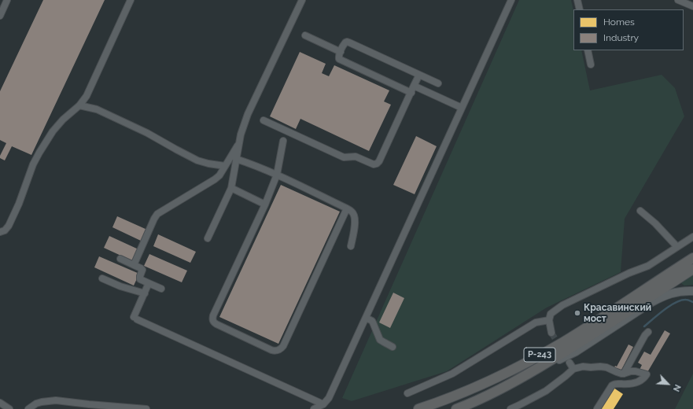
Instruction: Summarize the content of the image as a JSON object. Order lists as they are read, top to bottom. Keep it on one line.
{"streets":{"highway":["Р-243"]},"places":["Красавинский мост"],"legend":["Homes","Industry"],"north":"bottom right"}
